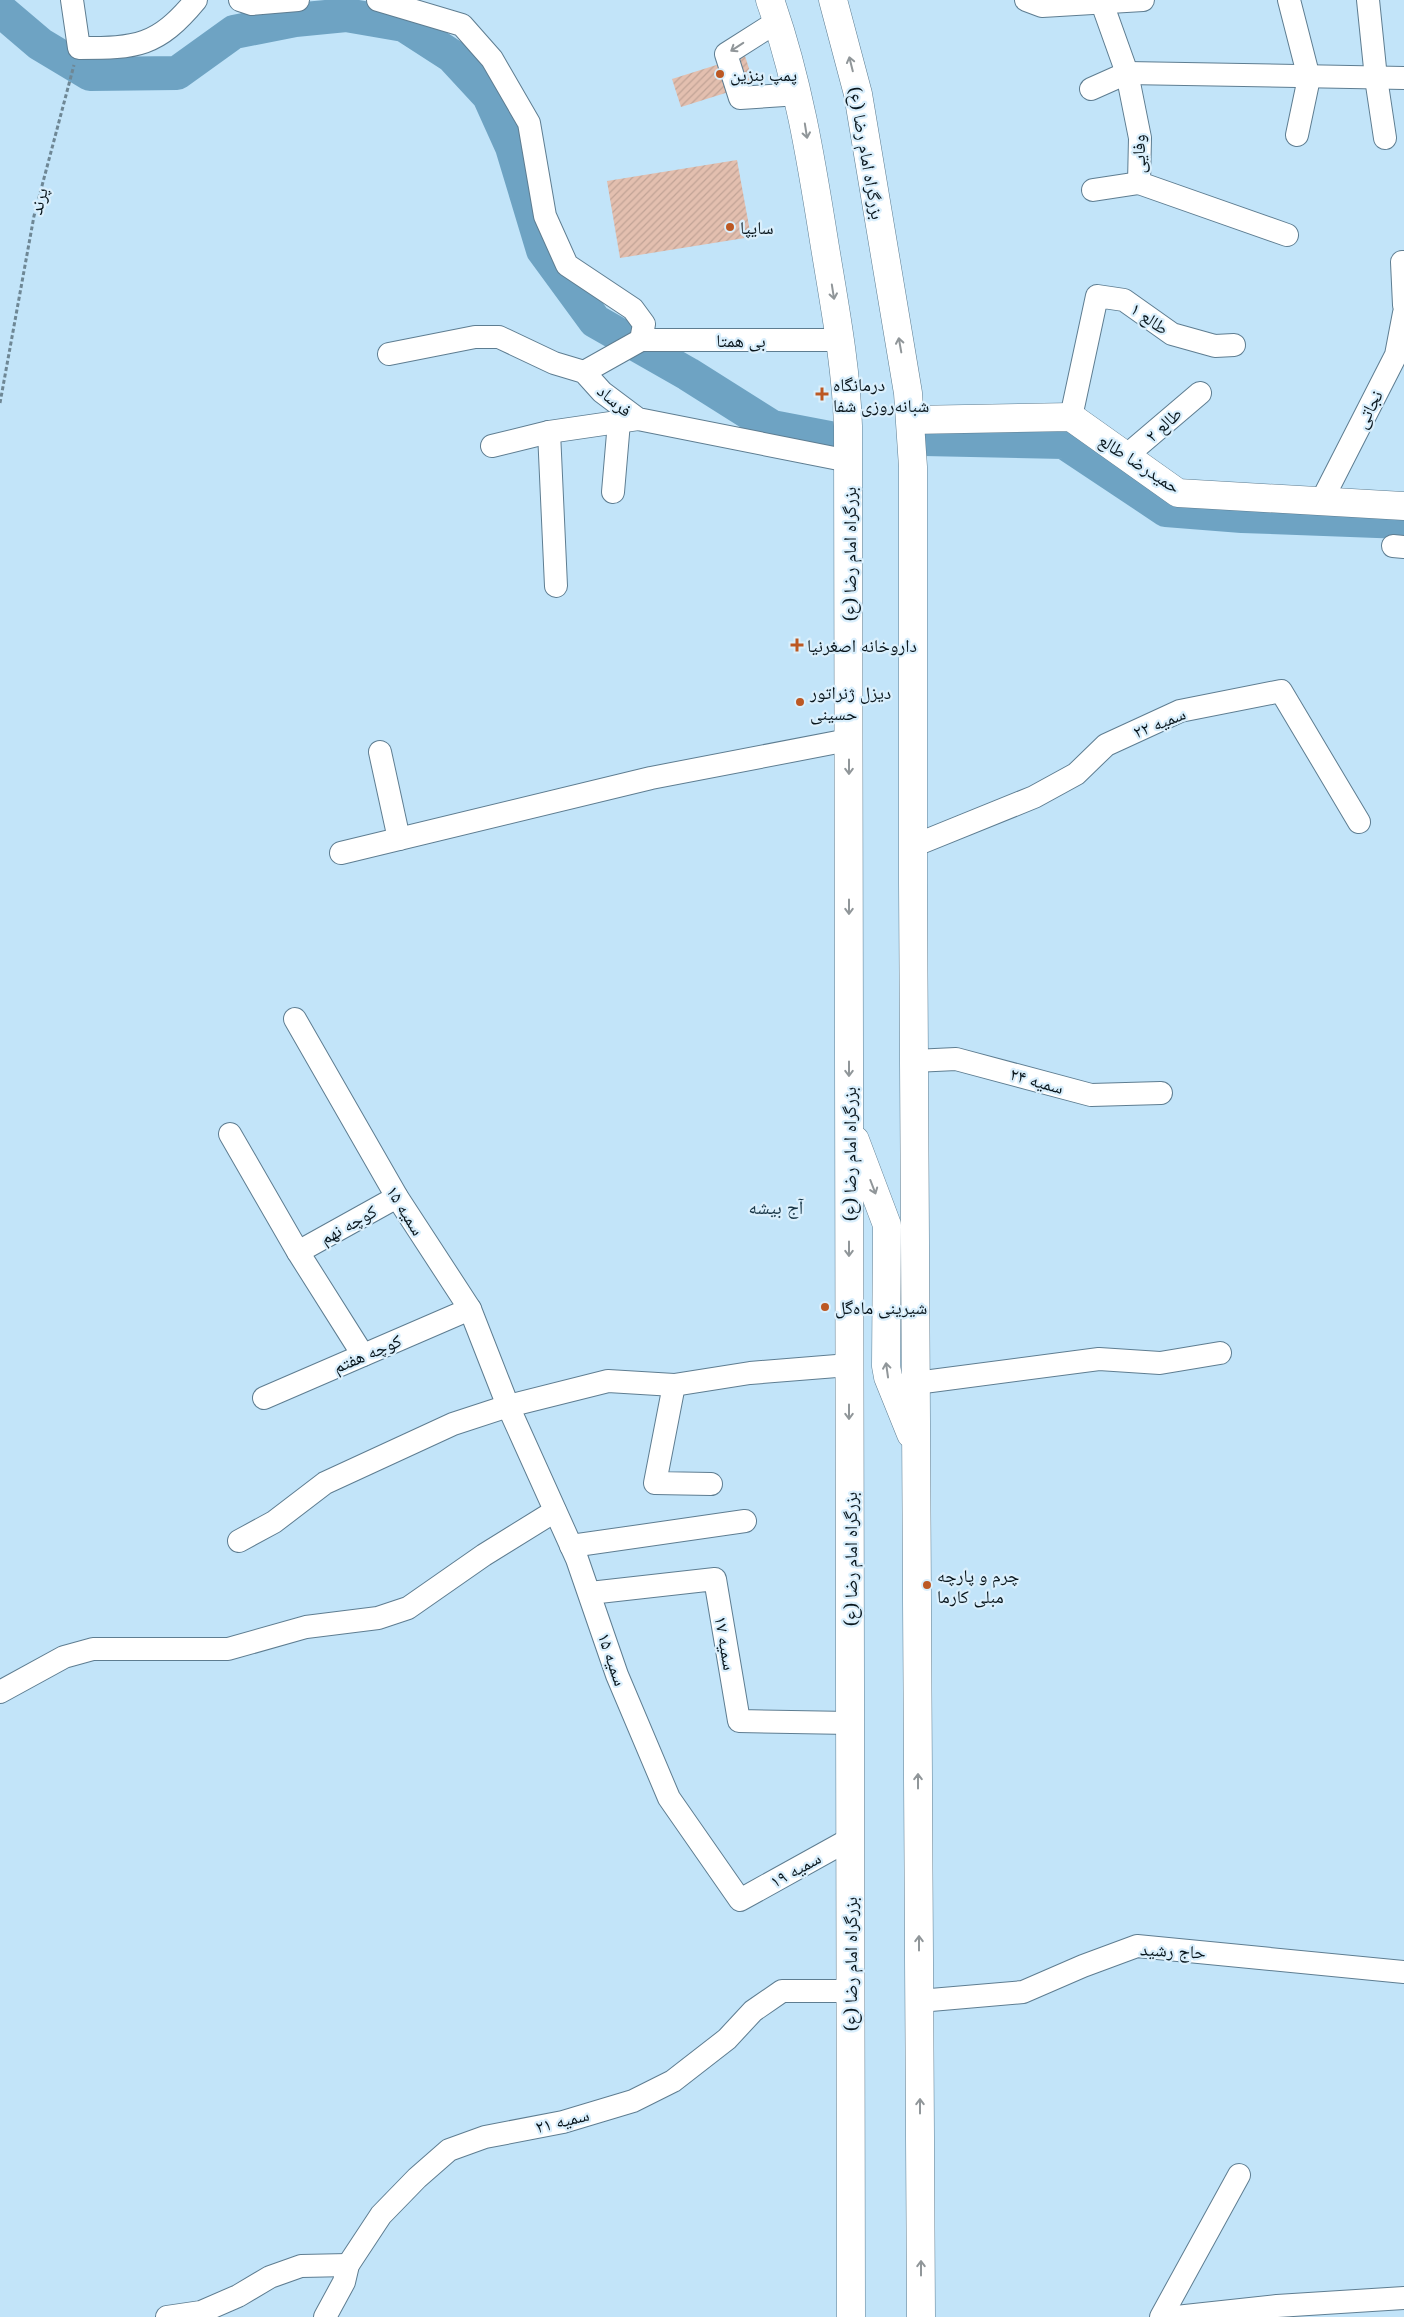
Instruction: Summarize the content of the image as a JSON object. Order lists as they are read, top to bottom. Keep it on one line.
{"streets":{"main road":["بزرگراه امام رضا (ع)","حمیدرضا طالع"],"street":["وفایی","طالع ۱","بی همتا","فرساد","نجاتی","طالع ۲","سمیه ۲۲","سمیه ۲۴","سمیه ۱۵","کوچه نهم","کوچه هفتم","سمیه ۱۷","سمیه ۱۹","حاج رشید","سمیه ۲۱"],"path":["پرند"]},"crossings":[["بزرگراه امام رضا (ع)","بی همتا"],["بزرگراه امام رضا (ع)","فرساد"],["بزرگراه امام رضا (ع)","سمیه ۲۲"],["بزرگراه امام رضا (ع)","سمیه ۲۴"],["بزرگراه امام رضا (ع)","سمیه ۱۷"],["بزرگراه امام رضا (ع)","سمیه ۱۹"],["بزرگراه امام رضا (ع)","حاج رشید"],["بزرگراه امام رضا (ع)","سمیه ۲۱"],["طالع ۱","حمیدرضا طالع"],["نجاتی","حمیدرضا طالع"],["طالع ۲","حمیدرضا طالع"],["سمیه ۱۵","کوچه نهم"],["سمیه ۱۵","کوچه هفتم"],["سمیه ۱۵","سمیه ۱۷"],["سمیه ۱۵","سمیه ۱۹"]],"districts":["آج بیشه"],"places":{"other":["پمپ بنزین","سایپا","دیزل ژنراتور حسینی","شیرینی ماه‌گل","چرم و پارچه مبلی کارما"],"health":["درمانگاه شبانه‌روزی شفا","داروخانه اصغرنیا"]}}
